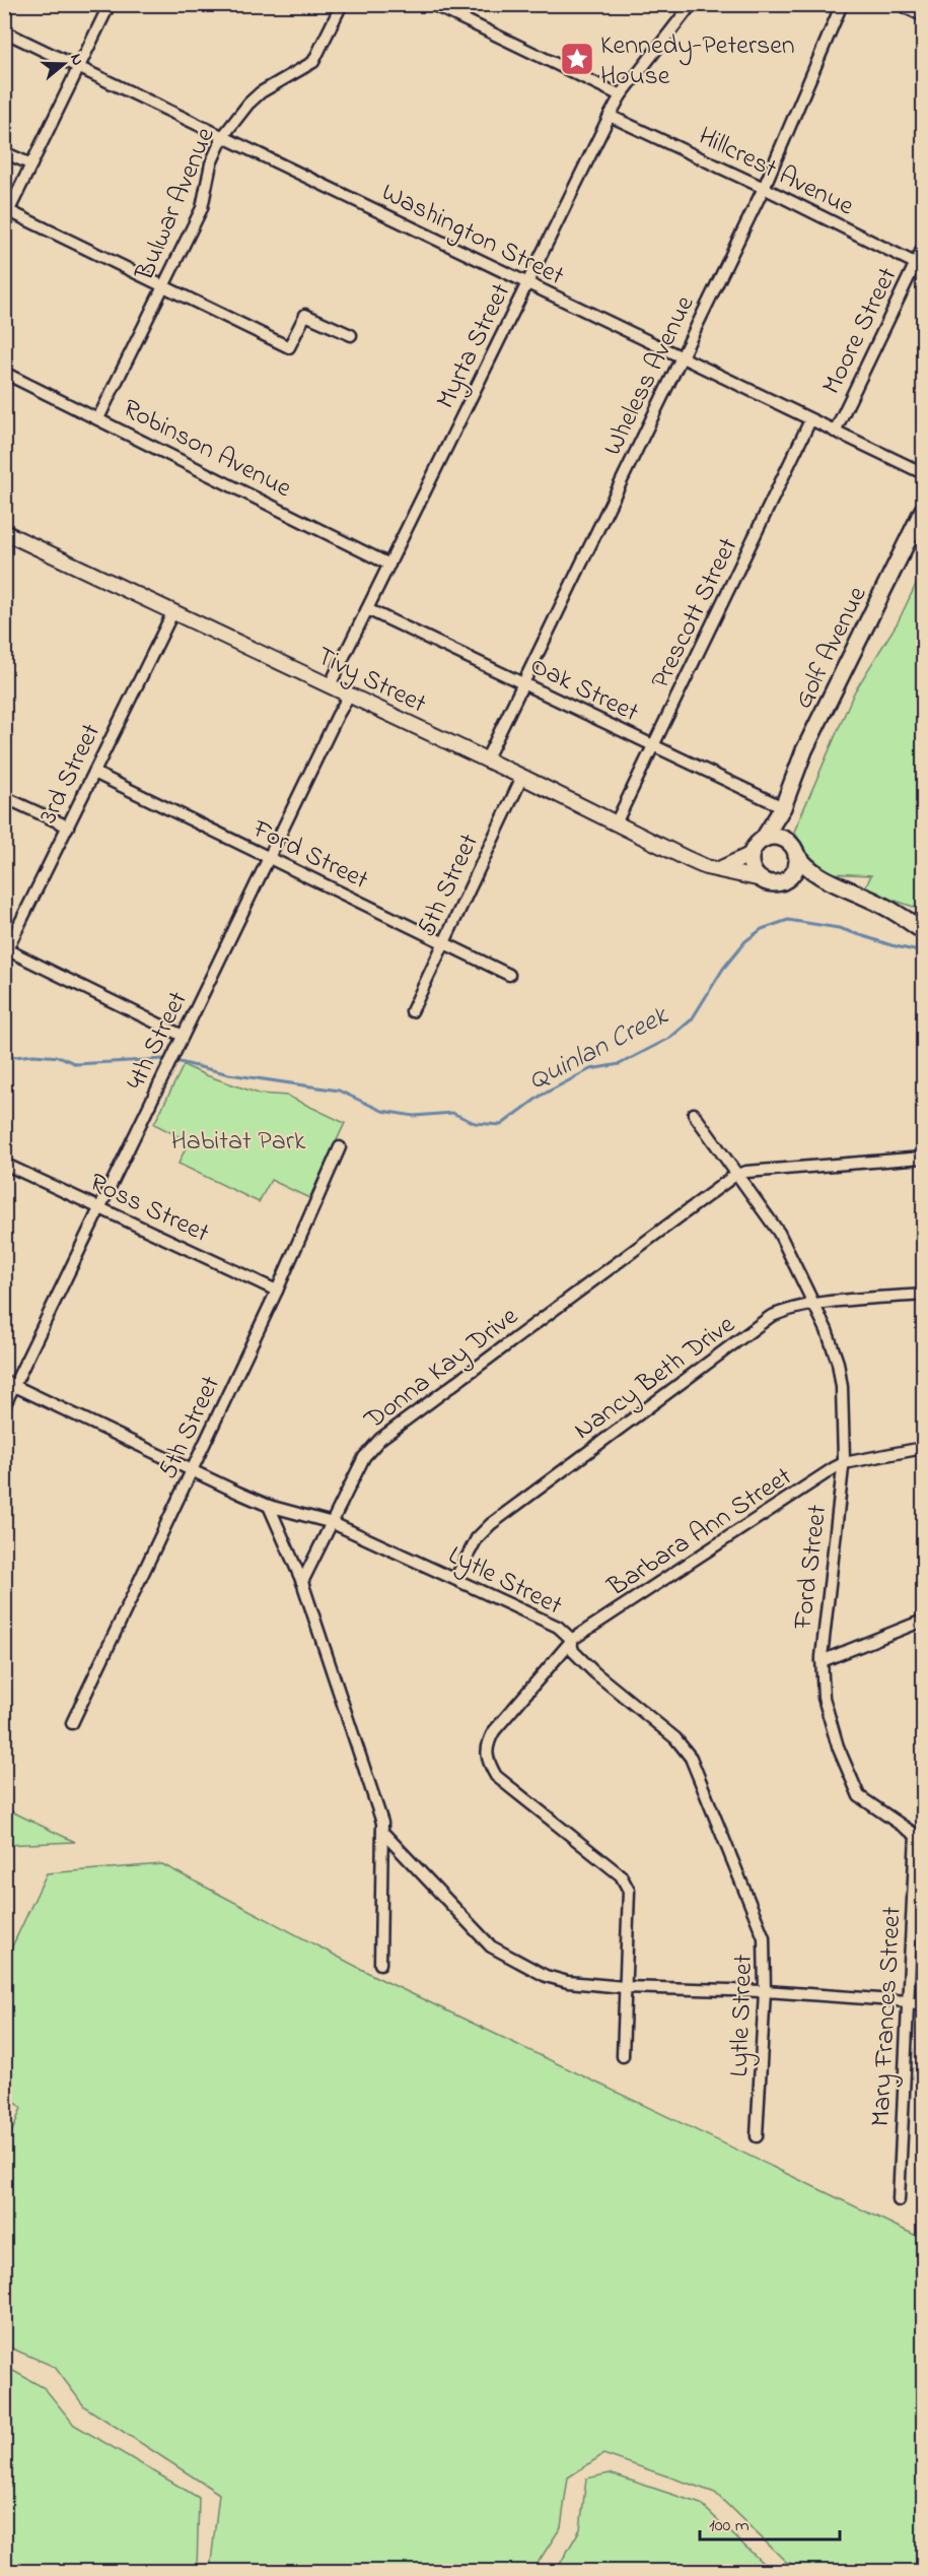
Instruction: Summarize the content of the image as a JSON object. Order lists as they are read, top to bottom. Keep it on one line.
{"streets":{"main road":["Golf Avenue"],"street":["Hillcrest Avenue","Bulwar Avenue","Washington Street","Moore Street","Myrta Street","Wheless Avenue","Robinson Avenue","Prescott Street","Tivy Street","Oak Street","3rd Street","Ford Street","5th Street","4th Street","Ross Street","Donna Kay Drive","Nancy Beth Drive","Barbara Ann Street","Lytle Street","Mary Frances Street"]},"crossings":[["Hillcrest Avenue","Moore Street"],["Hillcrest Avenue","Myrta Street"],["Hillcrest Avenue","Wheless Avenue"],["Bulwar Avenue","Washington Street"],["Bulwar Avenue","Robinson Avenue"],["Washington Street","Moore Street"],["Washington Street","Myrta Street"],["Washington Street","Wheless Avenue"],["Washington Street","Prescott Street"],["Myrta Street","Robinson Avenue"],["Myrta Street","Tivy Street"],["Myrta Street","Oak Street"],["Wheless Avenue","Tivy Street"],["Wheless Avenue","Oak Street"],["Prescott Street","Tivy Street"],["Prescott Street","Oak Street"],["Golf Avenue","Tivy Street"],["Golf Avenue","Oak Street"],["Tivy Street","3rd Street"],["Tivy Street","5th Street"],["Tivy Street","4th Street"],["3rd Street","Ford Street"],["Ford Street","5th Street"],["Ford Street","4th Street"],["Ford Street","Donna Kay Drive"],["Ford Street","Nancy Beth Drive"],["Ford Street","Barbara Ann Street"],["Ford Street","Mary Frances Street"],["5th Street","Ross Street"],["5th Street","Lytle Street"],["4th Street","Ross Street"],["4th Street","Lytle Street"],["Donna Kay Drive","Lytle Street"],["Nancy Beth Drive","Lytle Street"],["Barbara Ann Street","Lytle Street"]],"water":["Quinlan Creek"],"parks":["Habitat Park"],"places":{"place":["Kennedy-Petersen House"]},"scale_bar":"100 m","north":"right"}
